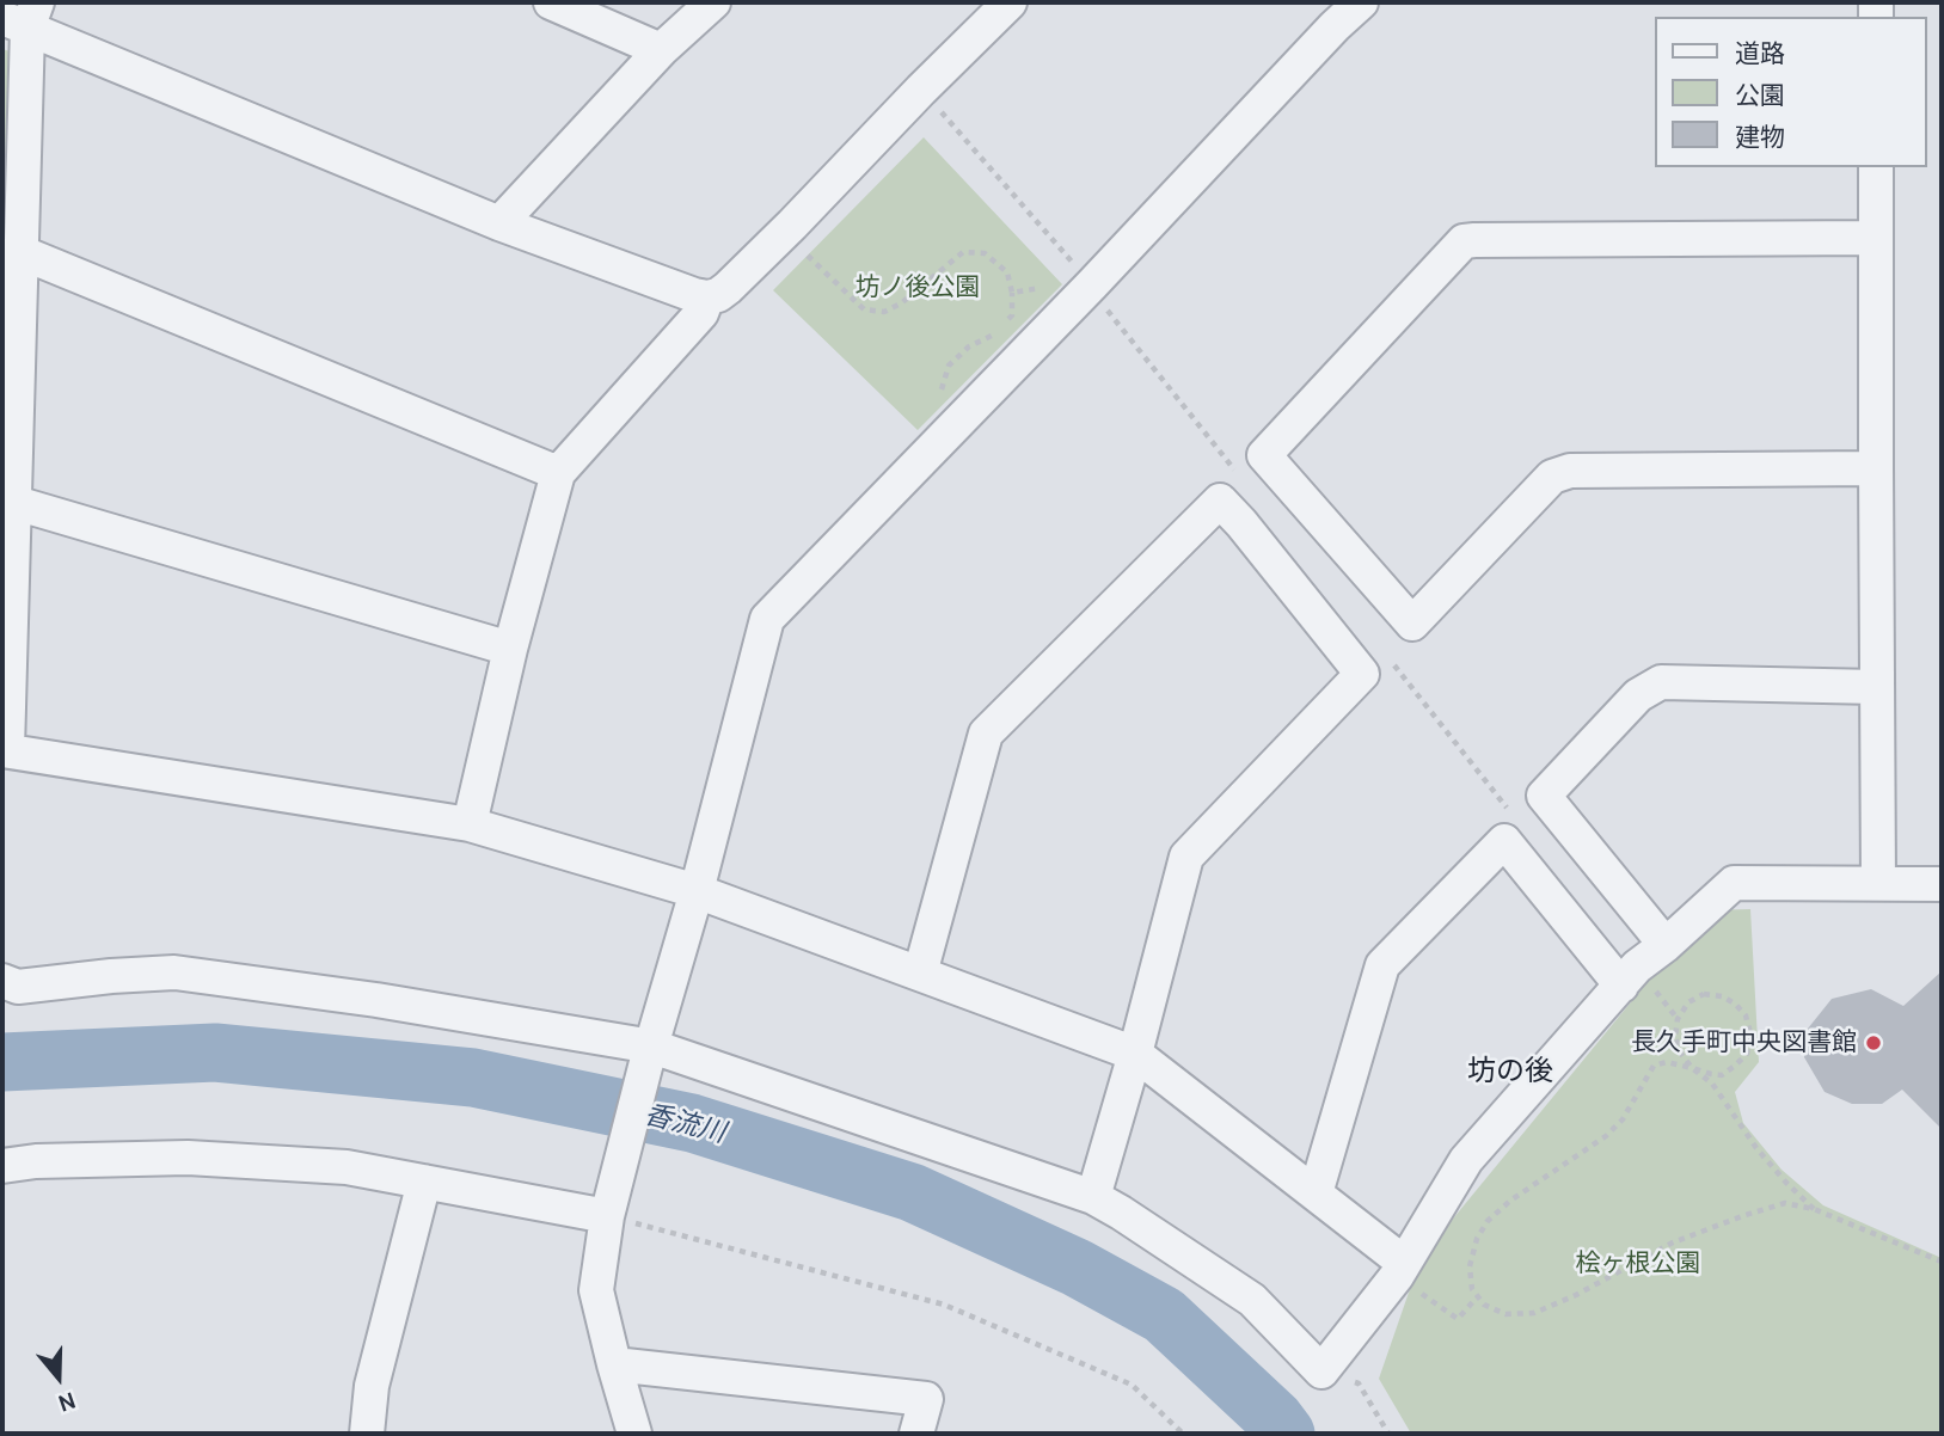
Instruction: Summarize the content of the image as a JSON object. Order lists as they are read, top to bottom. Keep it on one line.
{"districts":["坊の後"],"water":["香流川"],"parks":["坊ノ後公園","桧ヶ根公園"],"places":["長久手町中央図書館"],"legend":["道路","公園","建物"],"north":"bottom"}
